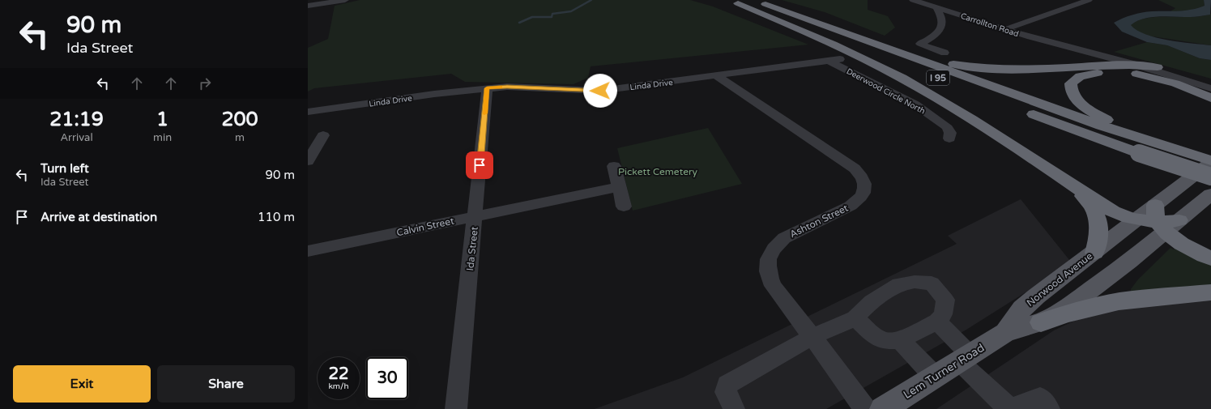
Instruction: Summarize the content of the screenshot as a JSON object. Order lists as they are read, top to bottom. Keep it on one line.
{"streets":{"highway":["I 95"],"main road":["Norwood Avenue","Lem Turner Road"],"street":["Carrollton Road","Linda Drive","Deerwood Circle North","Ashton Street","Calvin Street","Ida Street"]},"crossings":[["Linda Drive","Deerwood Circle North"],["Linda Drive","Ashton Street"],["Linda Drive","Ida Street"],["Calvin Street","Ida Street"],["Norwood Avenue","Lem Turner Road"]],"parks":["Pickett Cemetery"],"page":{"turn":["90 m","Ida Street"],"eta":["21:19","Arrival","1","min","200","m"],"list":[{"name":"Turn left","note":"Ida Street","value":"90 m"},{"name":"Arrive at destination","value":"110 m"}],"speed":"22 km/h","limit":"30","buttons":["Exit","Share"]}}
